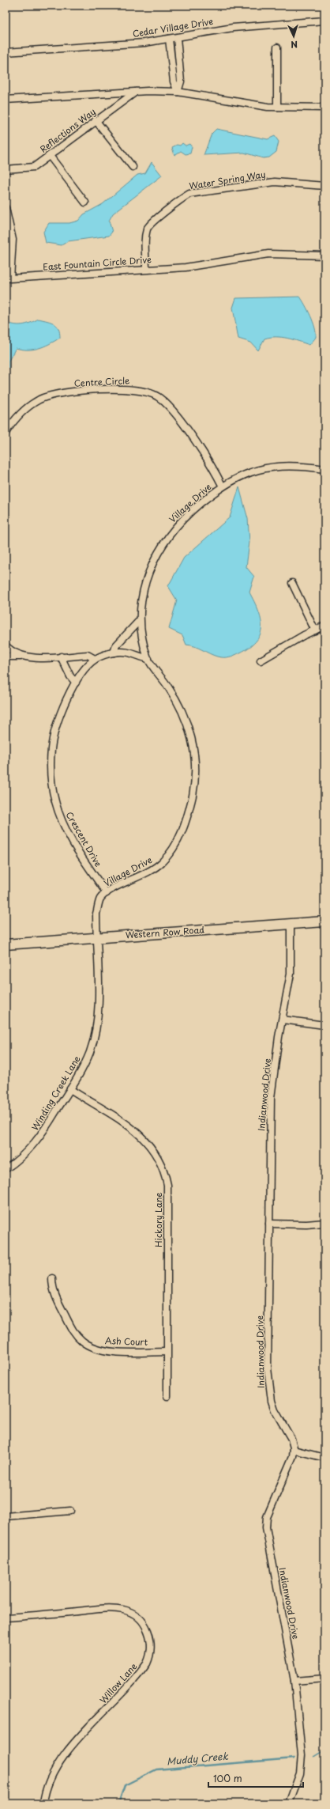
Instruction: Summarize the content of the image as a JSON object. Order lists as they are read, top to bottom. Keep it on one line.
{"streets":{"street":["Cedar Village Drive","Reflections Way","Water Spring Way","East Fountain Circle Drive","Centre Circle","Village Drive","Crescent Drive","Western Row Road","Winding Creek Lane","Indianwood Drive","Hickory Lane","Ash Court","Willow Lane"]},"crossings":[["Water Spring Way","East Fountain Circle Drive"],["Centre Circle","Village Drive"],["Village Drive","Crescent Drive"],["Village Drive","Western Row Road"],["Village Drive","Winding Creek Lane"],["Western Row Road","Winding Creek Lane"],["Western Row Road","Indianwood Drive"],["Winding Creek Lane","Hickory Lane"],["Hickory Lane","Ash Court"]],"water":["Muddy Creek"],"scale_bar":"100 m","north":"bottom"}
